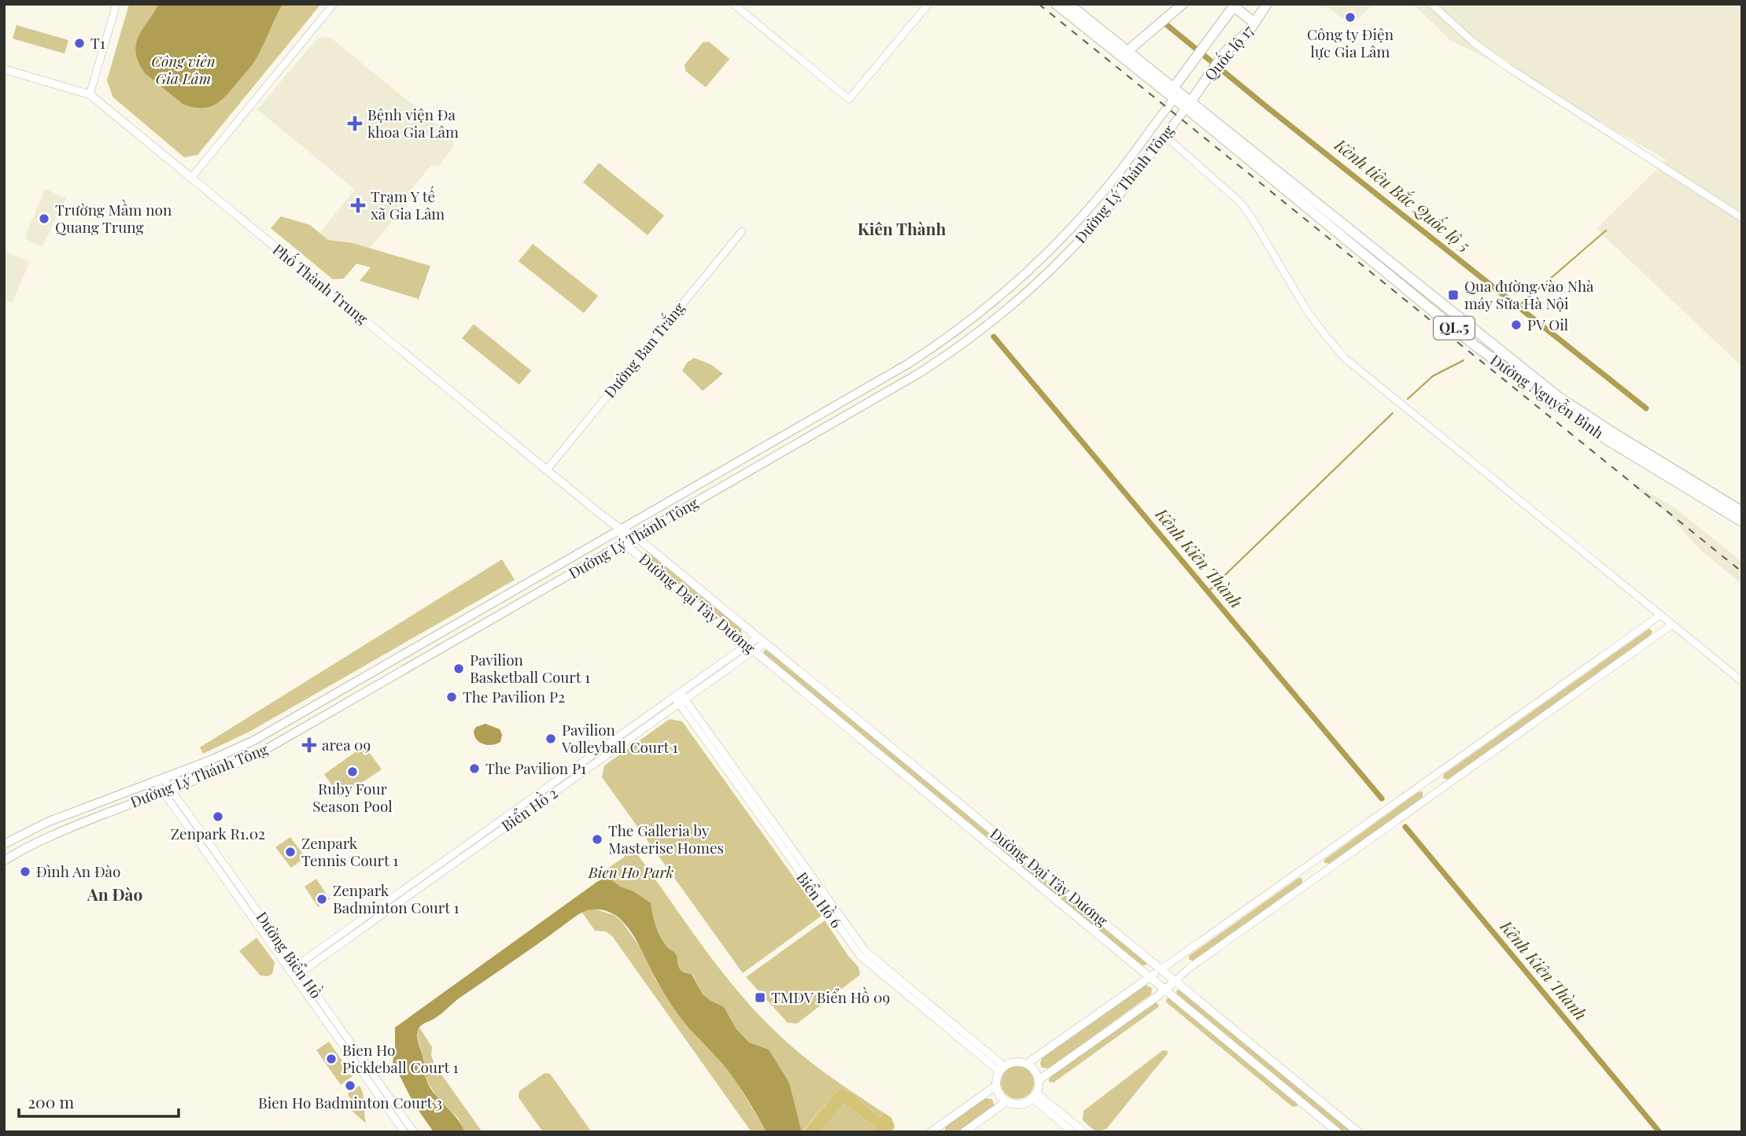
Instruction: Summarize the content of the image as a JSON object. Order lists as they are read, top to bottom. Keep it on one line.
{"streets":{"highway":["Quốc lộ 17","QL.5","Đường Nguyễn Bình"],"main road":["Đường Lý Thánh Tông","Phố Thành Trung","Đường Đại Tây Dương"],"street":["Đường Ban Trắng","Biển Hồ 2","Biển Hồ 6","Đường Biển Hồ"]},"crossings":[["Quốc lộ 17","Đường Lý Thánh Tông"],["Quốc lộ 17","QL.5"],["Quốc lộ 17","Đường Nguyễn Bình"],["Đường Lý Thánh Tông","Phố Thành Trung"],["Đường Lý Thánh Tông","QL.5"],["Đường Lý Thánh Tông","Đường Nguyễn Bình"],["Đường Lý Thánh Tông","Đường Đại Tây Dương"],["Đường Lý Thánh Tông","Đường Biển Hồ"],["Phố Thành Trung","Đường Ban Trắng"],["Phố Thành Trung","Đường Đại Tây Dương"],["QL.5","Đường Nguyễn Bình"],["Đường Đại Tây Dương","Biển Hồ 2"],["Biển Hồ 2","Biển Hồ 6"],["Biển Hồ 2","Đường Biển Hồ"]],"districts":["Kiên Thành","An Đào"],"water":["Kênh tiêu Bắc Quốc lộ 5","Kênh Kiên Thành"],"parks":["Công viên Gia Lâm","Bien Ho Park"],"places":{"other":["Công ty Điện lực Gia Lâm","T1","Trường Mầm non Quang Trung","PV Oil","Pavilion Basketball Court 1","The Pavilion P2","Pavilion Volleyball Court 1","The Pavilion P1","Ruby Four Season Pool","Zenpark R1.02","The Galleria by Masterise Homes","Zenpark Tennis Court 1","Đình An Đào","Zenpark Badminton Court 1","Bien Ho Pickleball Court 1","Bien Ho Badminton Court 3"],"health":["Bệnh viện Đa khoa Gia Lâm","Trạm Y tế xã Gia Lâm","area 09"],"transit":["Qua đường vào Nhà máy Sữa Hà Nội","TMDV Biển Hồ 09"]},"scale_bar":"200 m"}
